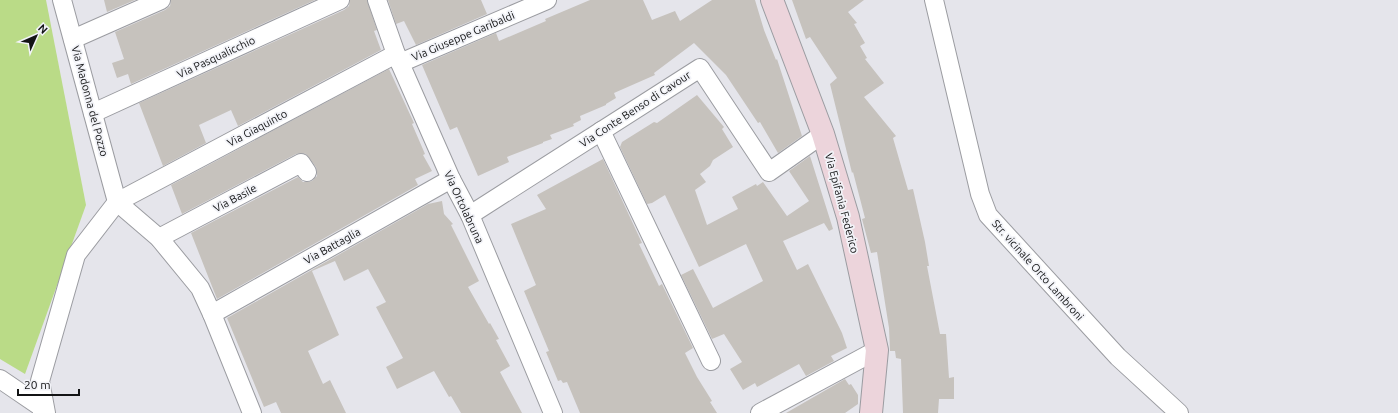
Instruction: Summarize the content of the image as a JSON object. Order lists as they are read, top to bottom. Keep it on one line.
{"streets":{"main road":["Via Epifania Federico"],"street":["Via Giuseppe Garibaldi","Via Pasqualicchio","Via Madonna del Pozzo","Via Conte Benso di Cavour","Via Giaquinto","Via Basile","Via Ortolabruna","Via Battaglia","Str. vicinale Orto Lambroni"]},"crossings":[["Via Giuseppe Garibaldi","Via Giaquinto"],["Via Giuseppe Garibaldi","Via Ortolabruna"],["Via Pasqualicchio","Via Madonna del Pozzo"],["Via Madonna del Pozzo","Via Giaquinto"],["Via Conte Benso di Cavour","Via Epifania Federico"],["Via Conte Benso di Cavour","Via Ortolabruna"],["Via Giaquinto","Via Ortolabruna"],["Via Ortolabruna","Via Battaglia"]],"scale_bar":"20 m","north":"top right"}
